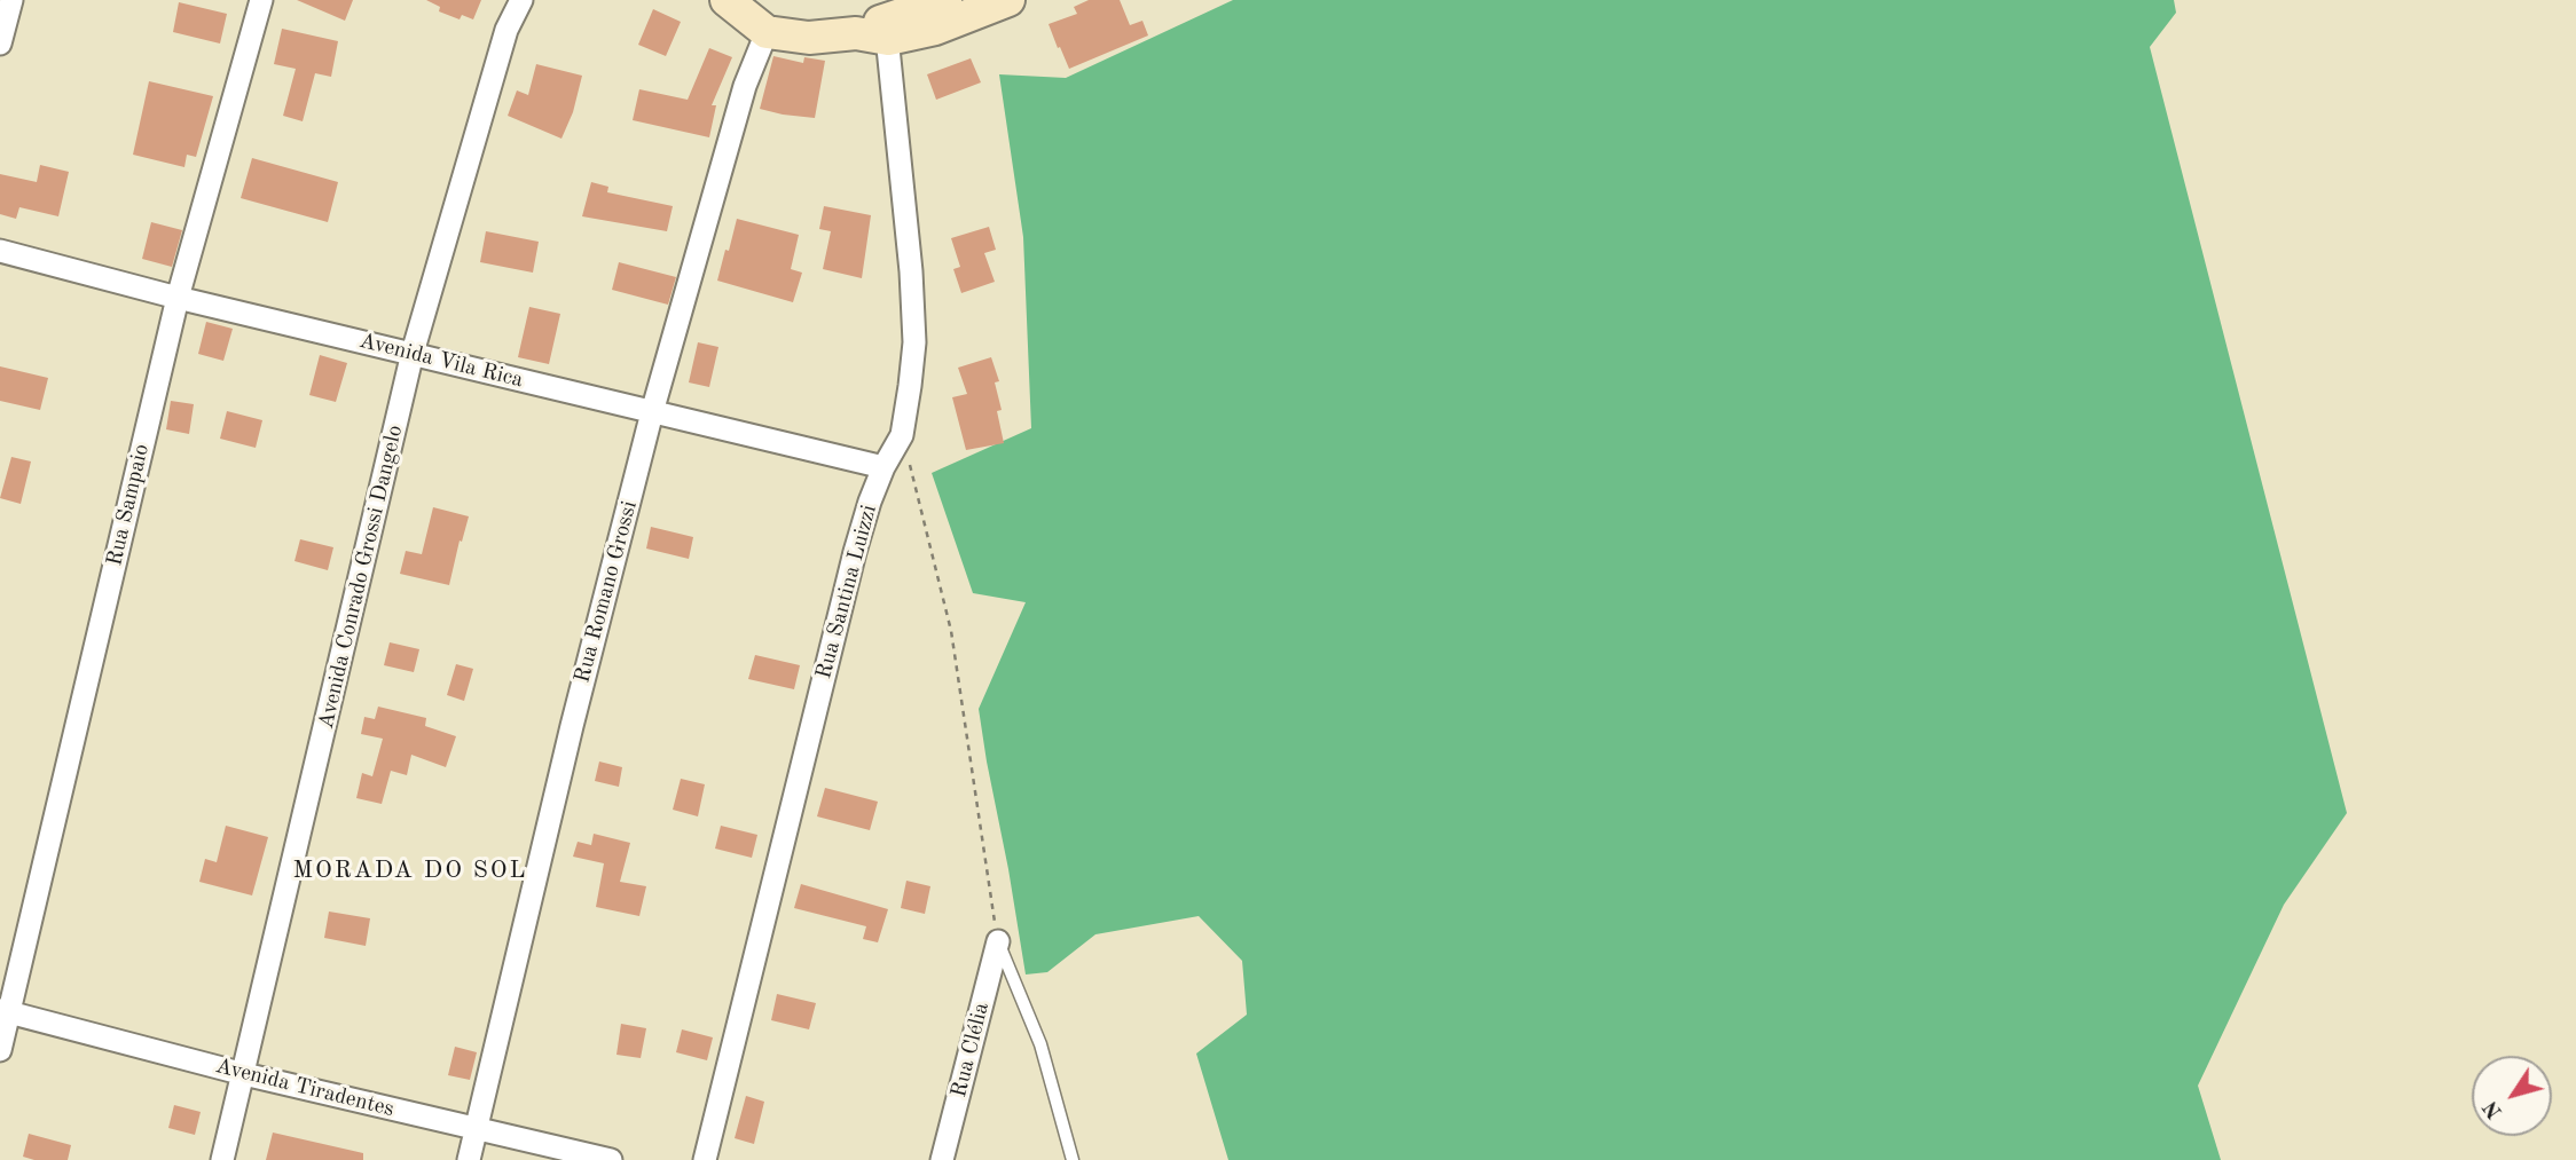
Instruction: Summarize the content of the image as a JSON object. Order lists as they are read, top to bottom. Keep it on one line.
{"streets":{"street":["Avenida Vila Rica","Rua Sampaio","Avenida Conrado Grossi Dangelo","Rua Romano Grossi","Rua Santina Luizzi","Rua Clélia","Avenida Tiradentes"]},"crossings":[["Avenida Vila Rica","Rua Sampaio"],["Avenida Vila Rica","Avenida Conrado Grossi Dangelo"],["Avenida Vila Rica","Rua Romano Grossi"],["Avenida Vila Rica","Rua Santina Luizzi"],["Rua Sampaio","Avenida Tiradentes"],["Avenida Conrado Grossi Dangelo","Avenida Tiradentes"],["Rua Romano Grossi","Avenida Tiradentes"]],"districts":["MORADA DO SOL"],"north":"bottom left"}
